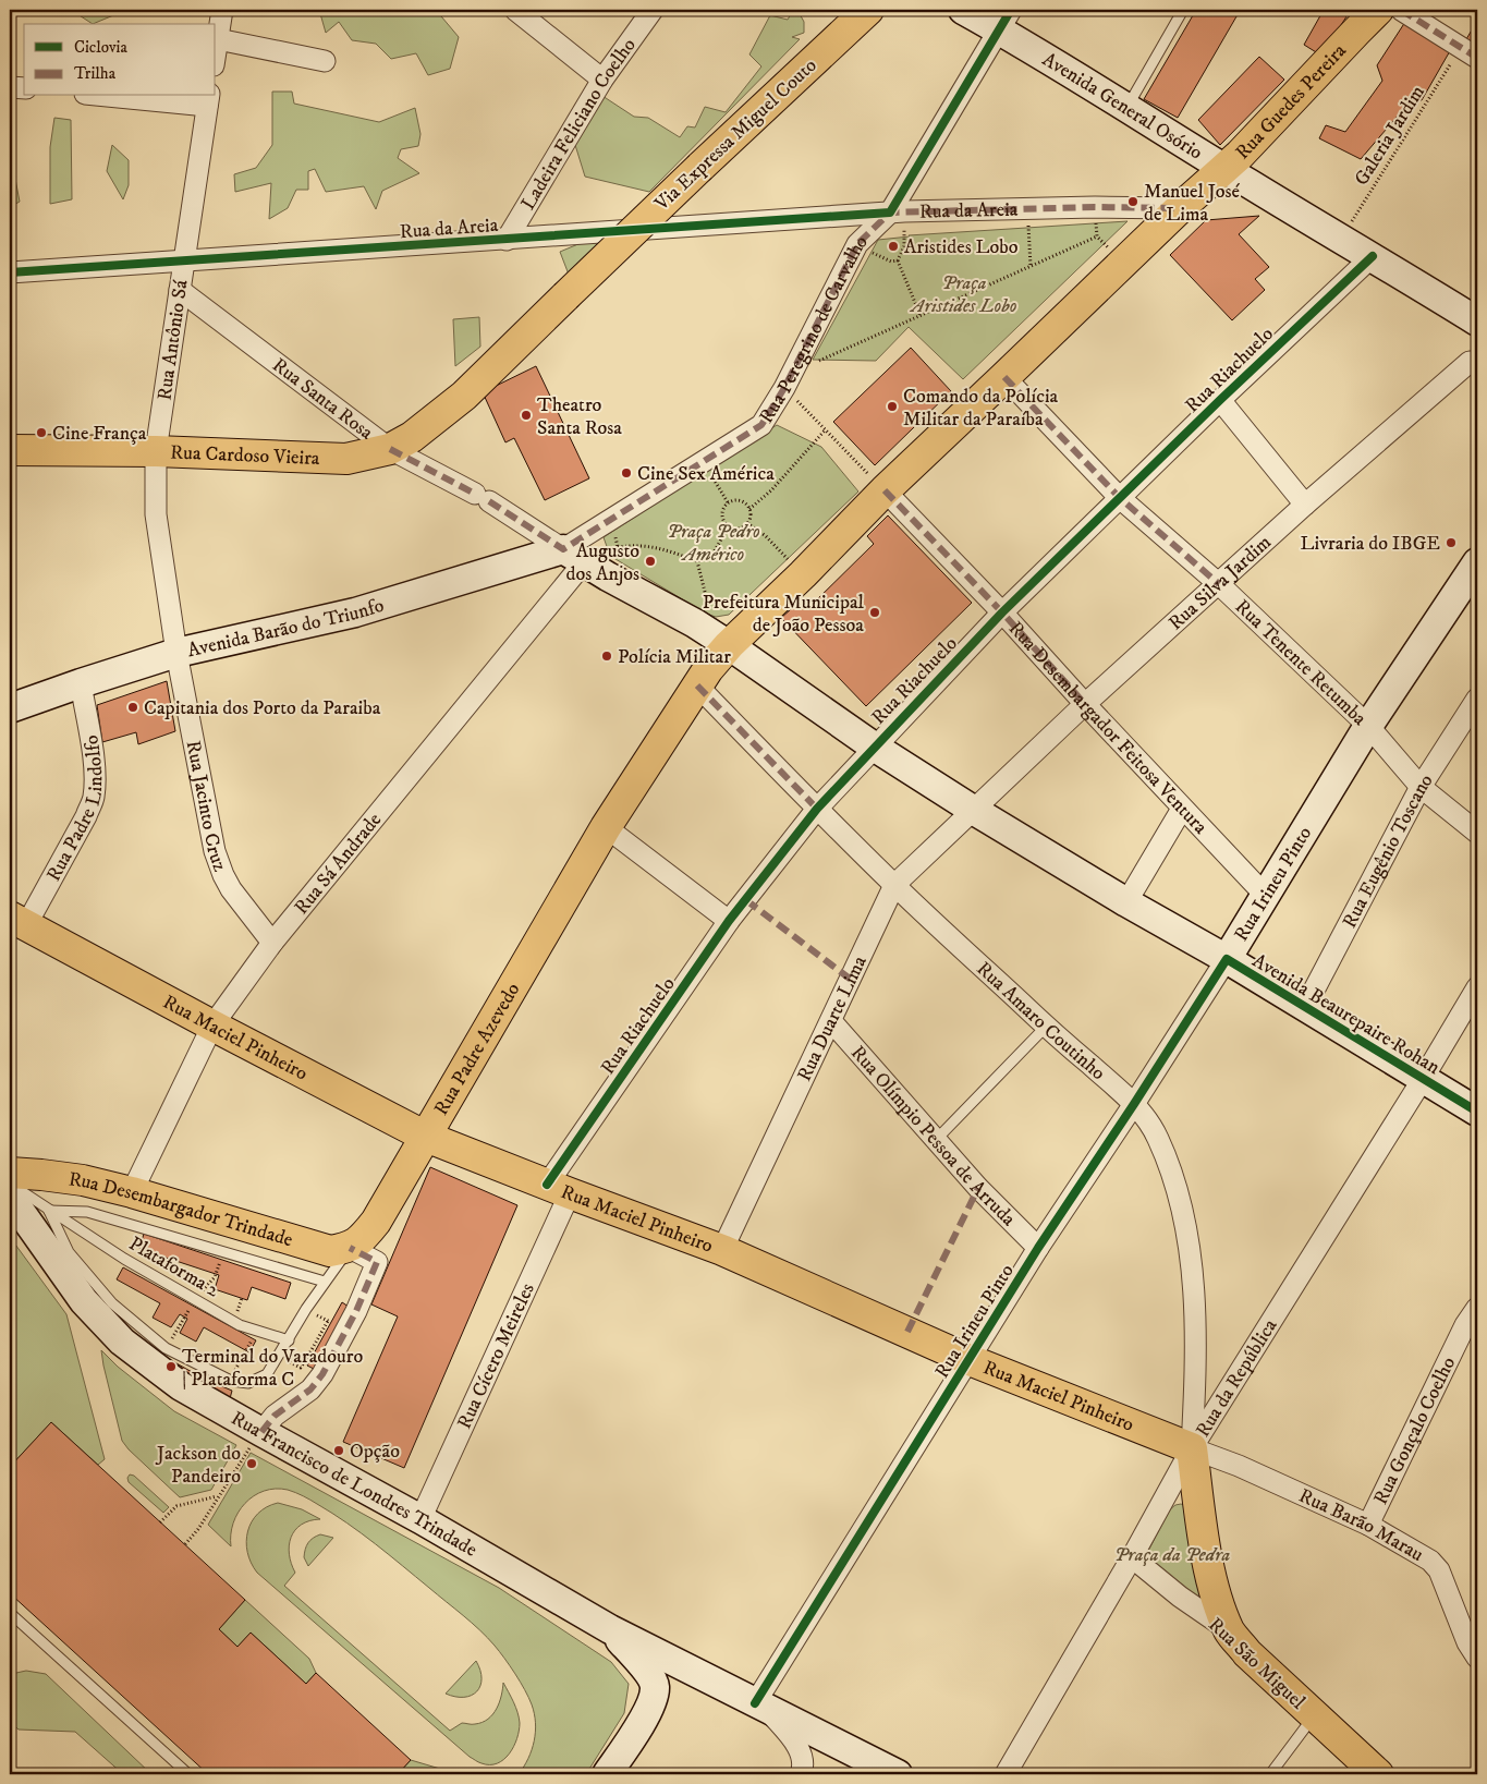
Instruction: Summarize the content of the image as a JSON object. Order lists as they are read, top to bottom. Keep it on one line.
{"streets":{"main road":["Rua Guedes Pereira","Avenida General Osório","Via Expressa Miguel Couto","Rua Cardoso Vieira","Avenida Barão do Triunfo","Rua Irineu Pinto","Avenida Beaurepaire Rohan","Rua Maciel Pinheiro","Rua Padre Azevedo","Rua Desembargador Trindade","Rua Francisco de Londres Trindade","Rua São Miguel"],"street":["Ladeira Feliciano Coelho","Rua da Areia","Rua Peregrino de Carvalho","Rua Antônio Sá","Rua Riachuelo","Rua Santa Rosa","Rua Silva Jardim","Rua Tenente Retumba","Rua Desembargador Feitosa Ventura","Rua Jacinto Cruz","Rua Padre Lindolfo","Rua Eugênio Toscano","Rua Sá Andrade","Rua Duarte Lima","Rua Amaro Coutinho","Rua Olímpio Pessoa de Arruda","Rua Cícero Meireles","Rua da República","Rua Gonçalo Coelho","Rua Barão Marau"],"lane":["Plataforma 2"],"path":["Galeria Jardim"]},"crossings":[["Rua Guedes Pereira","Avenida General Osório"],["Avenida General Osório","Galeria Jardim"],["Avenida General Osório","Rua Peregrino de Carvalho"],["Avenida General Osório","Rua Riachuelo"],["Ladeira Feliciano Coelho","Rua da Areia"],["Via Expressa Miguel Couto","Rua Santa Rosa"],["Via Expressa Miguel Couto","Rua Cardoso Vieira"],["Rua da Areia","Rua Peregrino de Carvalho"],["Rua da Areia","Rua Antônio Sá"],["Rua Peregrino de Carvalho","Rua Santa Rosa"],["Rua Peregrino de Carvalho","Avenida Barão do Triunfo"],["Rua Peregrino de Carvalho","Rua Sá Andrade"],["Rua Antônio Sá","Rua Santa Rosa"],["Rua Antônio Sá","Rua Cardoso Vieira"],["Rua Antônio Sá","Avenida Barão do Triunfo"],["Rua Antônio Sá","Rua Jacinto Cruz"],["Rua Riachuelo","Rua Tenente Retumba"],["Rua Riachuelo","Rua Desembargador Feitosa Ventura"],["Rua Riachuelo","Avenida Beaurepaire Rohan"],["Rua Riachuelo","Rua Amaro Coutinho"],["Rua Riachuelo","Rua Maciel Pinheiro"],["Rua Riachuelo","Rua Cícero Meireles"],["Rua Santa Rosa","Rua Cardoso Vieira"],["Rua Santa Rosa","Avenida Barão do Triunfo"],["Rua Santa Rosa","Rua Sá Andrade"],["Rua Silva Jardim","Rua Tenente Retumba"],["Rua Silva Jardim","Rua Desembargador Feitosa Ventura"],["Rua Silva Jardim","Avenida Beaurepaire Rohan"],["Rua Silva Jardim","Rua Duarte Lima"],["Avenida Barão do Triunfo","Rua Jacinto Cruz"],["Avenida Barão do Triunfo","Rua Padre Lindolfo"],["Avenida Barão do Triunfo","Rua Sá Andrade"],["Rua Tenente Retumba","Rua Eugênio Toscano"],["Rua Tenente Retumba","Rua Irineu Pinto"],["Rua Desembargador Feitosa Ventura","Rua Irineu Pinto"],["Rua Jacinto Cruz","Rua Sá Andrade"],["Rua Padre Lindolfo","Rua Maciel Pinheiro"],["Rua Eugênio Toscano","Avenida Beaurepaire Rohan"],["Rua Sá Andrade","Rua Maciel Pinheiro"],["Rua Sá Andrade","Rua Desembargador Trindade"],["Rua Irineu Pinto","Avenida Beaurepaire Rohan"],["Rua Irineu Pinto","Rua Amaro Coutinho"],["Rua Irineu Pinto","Rua Maciel Pinheiro"],["Rua Irineu Pinto","Rua Olímpio Pessoa de Arruda"],["Rua Irineu Pinto","Rua Francisco de Londres Trindade"],["Avenida Beaurepaire Rohan","Rua Duarte Lima"],["Avenida Beaurepaire Rohan","Rua Padre Azevedo"],["Avenida Beaurepaire Rohan","Rua da República"],["Rua Duarte Lima","Rua Amaro Coutinho"],["Rua Duarte Lima","Rua Maciel Pinheiro"],["Rua Duarte Lima","Rua Olímpio Pessoa de Arruda"],["Rua Amaro Coutinho","Rua Maciel Pinheiro"],["Rua Amaro Coutinho","Rua Padre Azevedo"],["Rua Amaro Coutinho","Rua da República"],["Rua Amaro Coutinho","Rua Barão Marau"],["Rua Maciel Pinheiro","Rua Padre Azevedo"],["Rua Maciel Pinheiro","Rua Cícero Meireles"],["Rua Maciel Pinheiro","Rua da República"],["Rua Maciel Pinheiro","Rua Barão Marau"],["Rua Padre Azevedo","Rua Desembargador Trindade"],["Rua Cícero Meireles","Rua Francisco de Londres Trindade"],["Rua da República","Rua Barão Marau"],["Rua da República","Rua São Miguel"],["Rua Gonçalo Coelho","Rua Barão Marau"]],"parks":["Praça Aristides Lobo","Praça Pedro Américo","Praça da Pedra"],"places":["Manuel José de Lima","Aristides Lobo","Comando da Polícia Militar da Paraíba","Theatro Santa Rosa","Cine França","Cine Sex América","Livraria do IBGE","Augusto dos Anjos","Prefeitura Municipal de João Pessoa","Polícia Militar","Capitania dos Porto da Paraiba","Terminal do Varadouro | Plataforma C","Opção","Jackson do Pandeiro"],"legend":["Ciclovia","Trilha"]}
